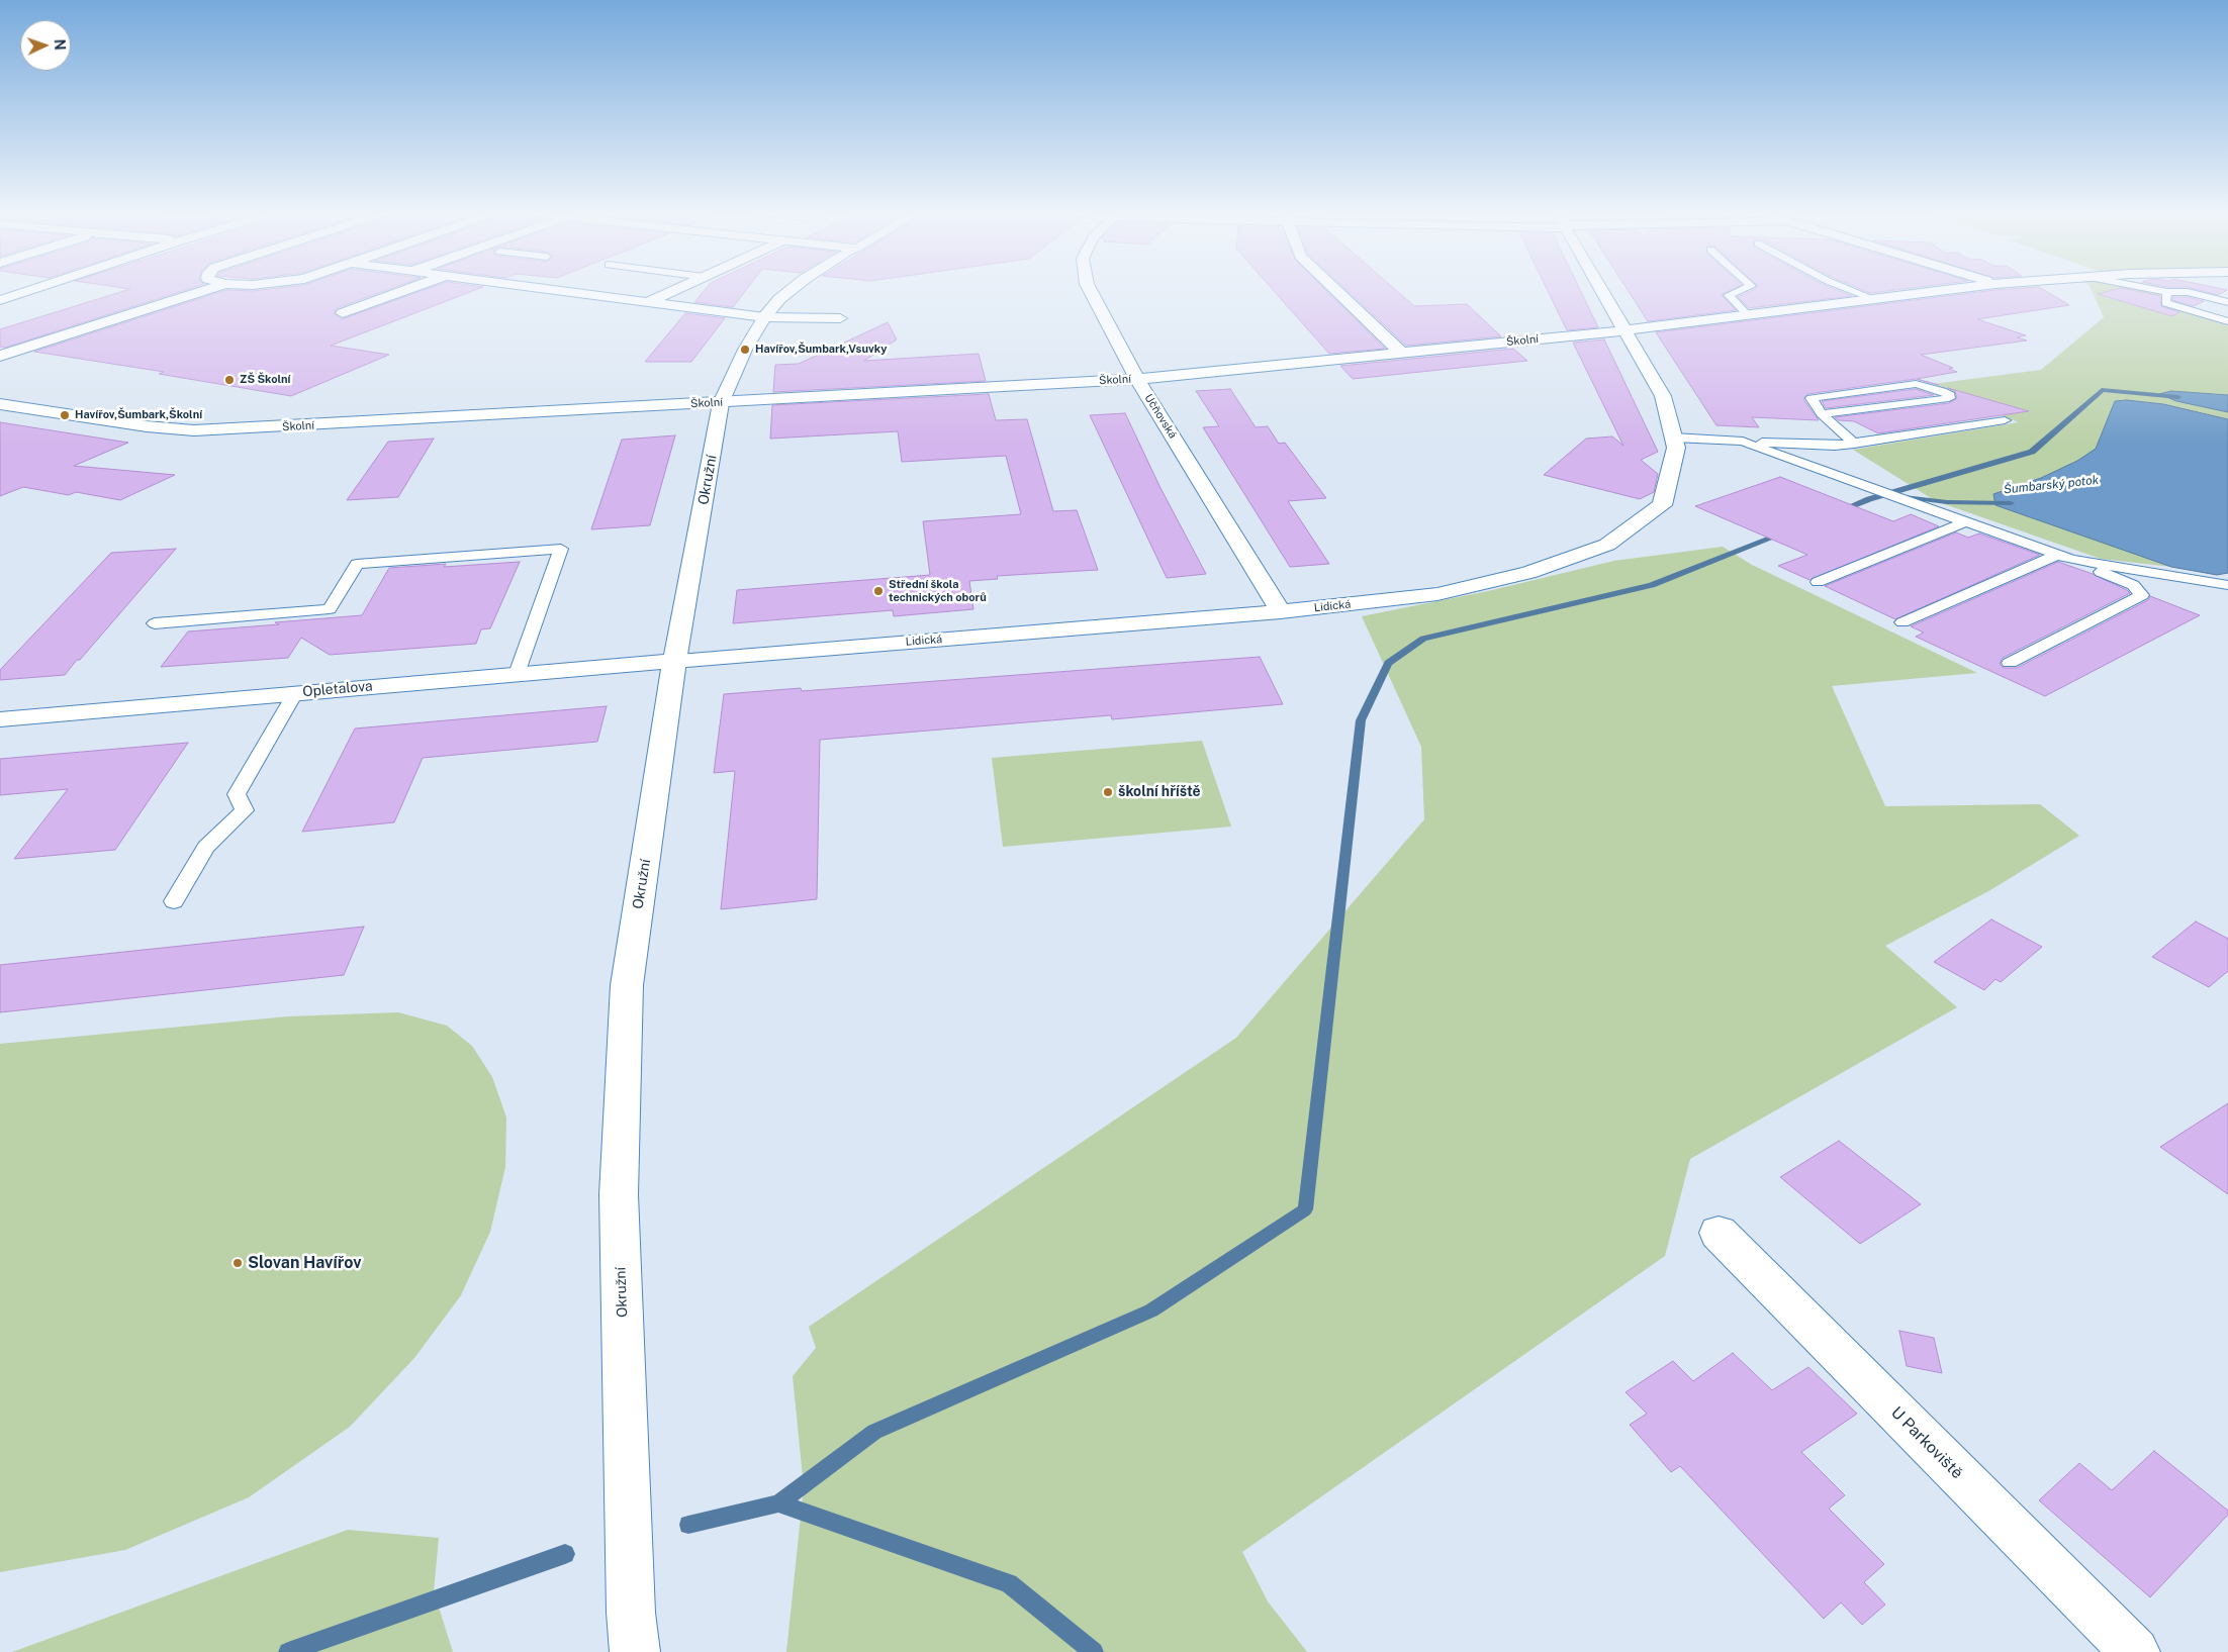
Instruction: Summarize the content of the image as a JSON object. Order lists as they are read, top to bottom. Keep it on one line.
{"streets":{"street":["Školní","Učňovská","Okružní","Lidická","Opletalova","U Parkoviště"]},"crossings":[["Školní","Učňovská"],["Školní","Okružní"],["Školní","Lidická"],["Učňovská","Lidická"],["Okružní","Lidická"],["Okružní","Opletalova"],["Lidická","Opletalova"]],"water":["Šumbarský potok"],"places":["Havířov,Šumbark,Vsuvky","ZŠ Školní","Havířov,Šumbark,Školní","Střední škola technických oborů","školní hříště","Slovan Havířov"],"north":"right"}
